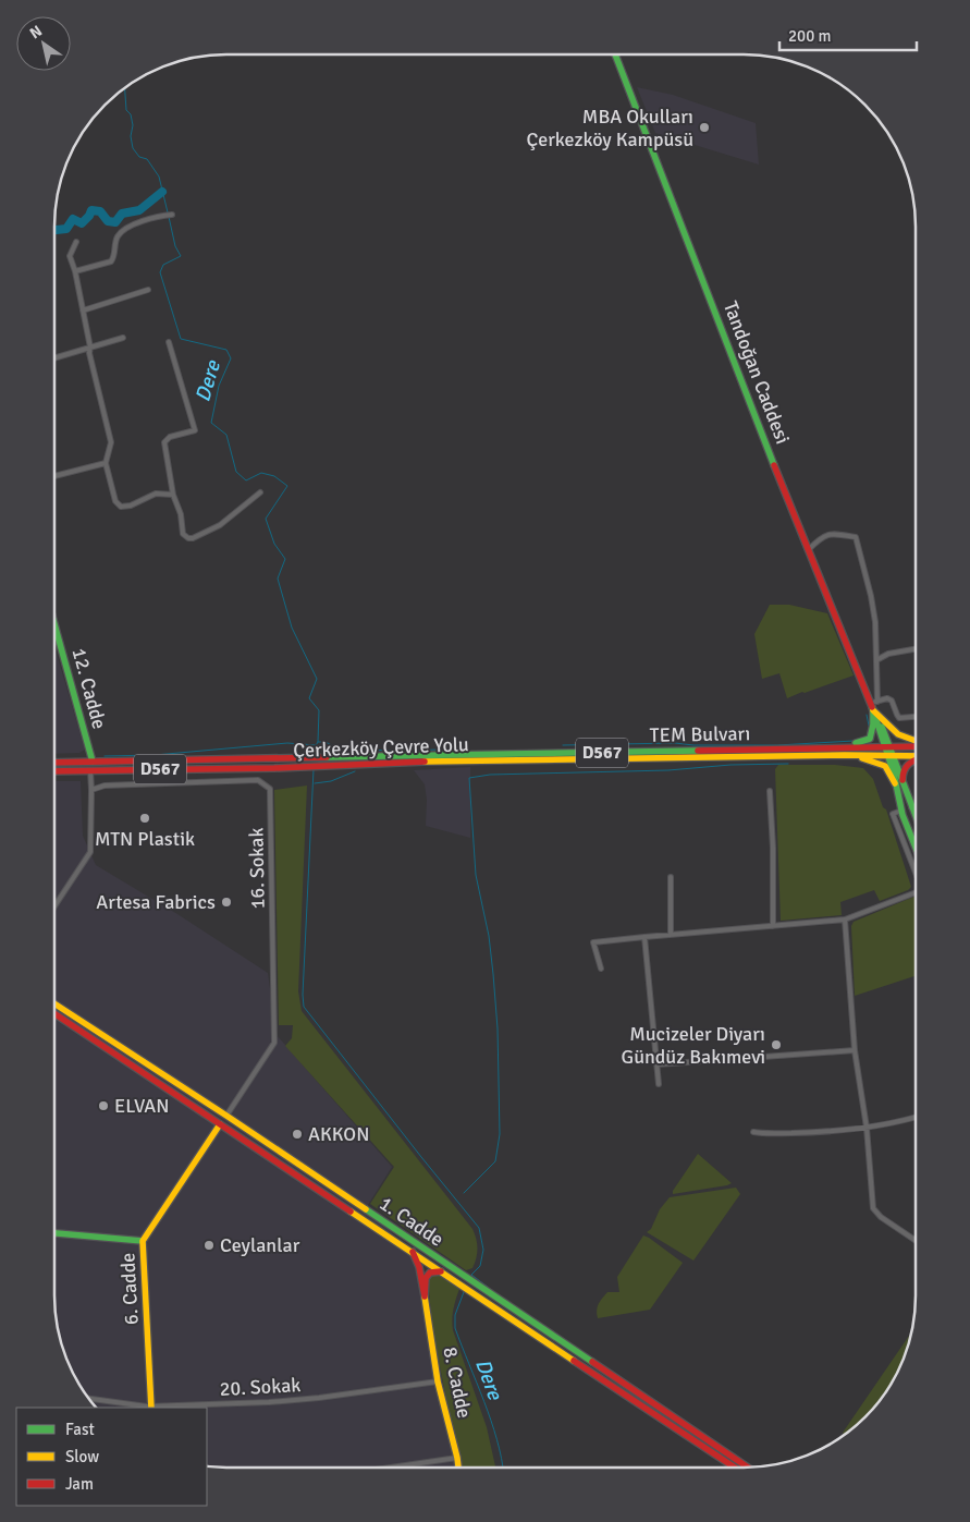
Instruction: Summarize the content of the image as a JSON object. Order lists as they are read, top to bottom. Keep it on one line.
{"streets":{"main road":["Tandoğan Caddesi","12. Cadde","TEM Bulvarı","Çerkezköy Çevre Yolu","D567","1. Cadde","6. Cadde","8. Cadde"],"street":["16. Sokak","20. Sokak"]},"crossings":[["Tandoğan Caddesi","TEM Bulvarı"],["Tandoğan Caddesi","D567"],["12. Cadde","Çerkezköy Çevre Yolu"],["12. Cadde","D567"],["TEM Bulvarı","Çerkezköy Çevre Yolu"],["TEM Bulvarı","D567"],["Çerkezköy Çevre Yolu","D567"],["16. Sokak","1. Cadde"],["1. Cadde","6. Cadde"],["1. Cadde","8. Cadde"],["6. Cadde","20. Sokak"],["8. Cadde","20. Sokak"]],"water":["Dere"],"places":["MBA Okulları Çerkezköy Kampüsü","MTN Plastik","Artesa Fabrics","Mucizeler Diyarı Gündüz Bakımevi","ELVAN","AKKON","Ceylanlar"],"legend":["Fast","Slow","Jam"],"scale_bar":"200 m","north":"top left"}
